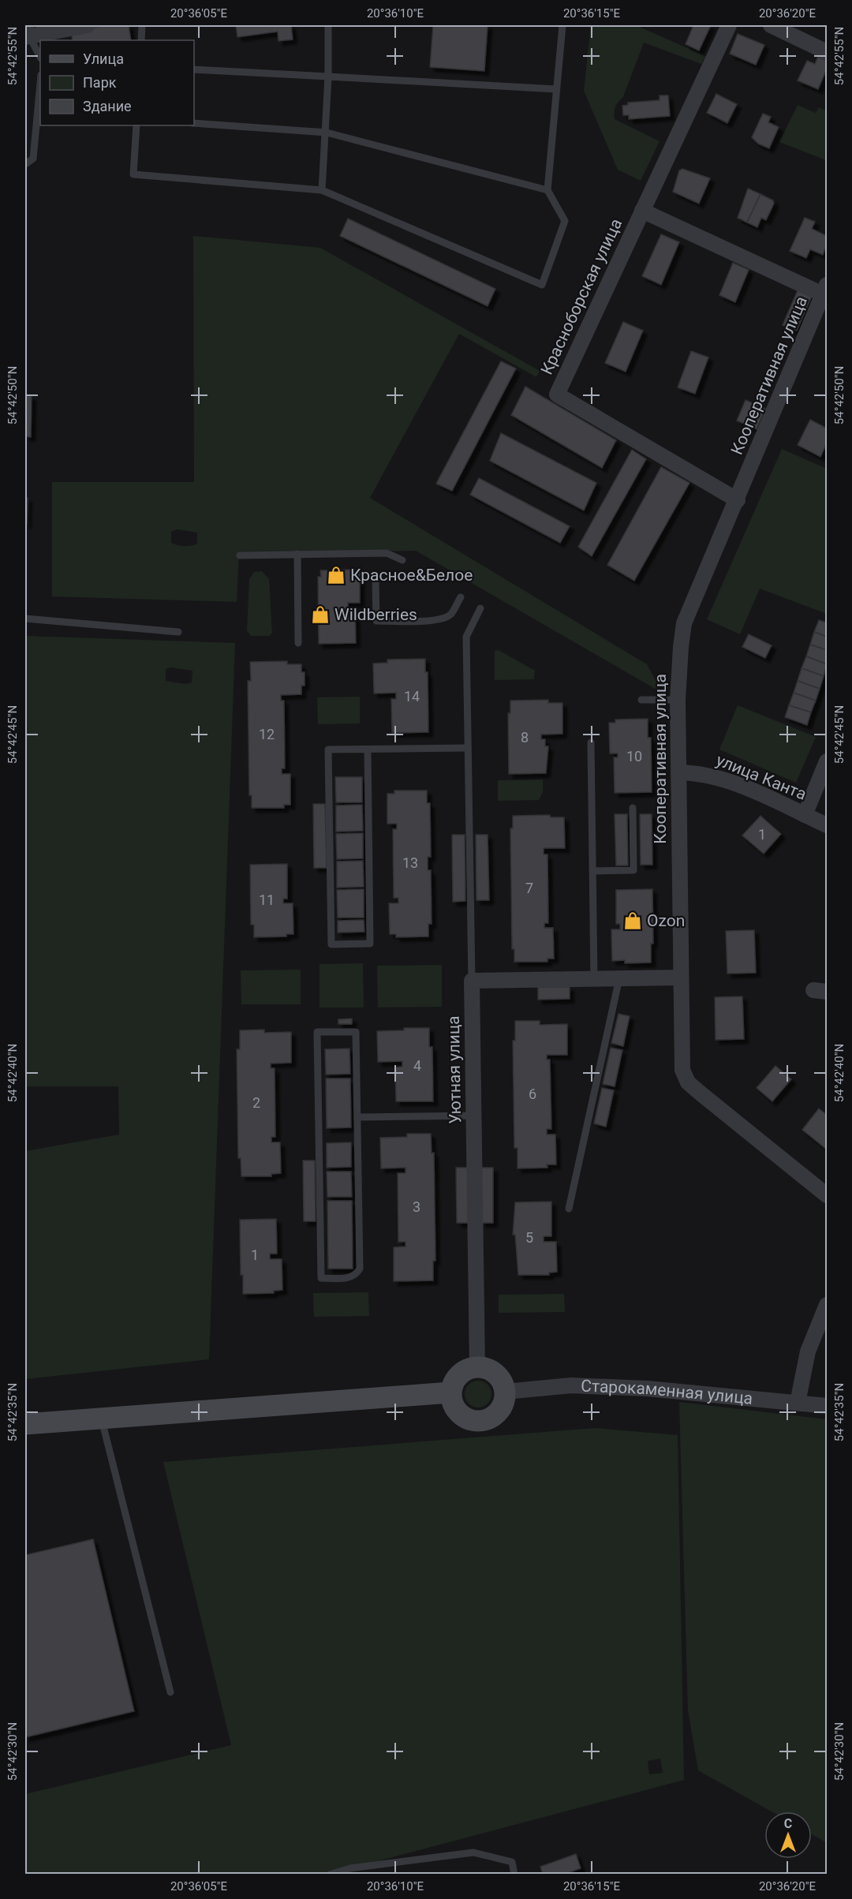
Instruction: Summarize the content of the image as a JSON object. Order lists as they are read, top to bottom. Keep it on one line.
{"streets":{"street":["Красноборская улица","Кооперативная улица","улица Канта","Уютная улица","Старокаменная улица"]},"crossings":[["Красноборская улица","Кооперативная улица"],["Кооперативная улица","улица Канта"],["Уютная улица","Старокаменная улица"]],"places":{"shop":["Красное&Белое","Wildberries","Ozon"]},"house_numbers":["14","12","8","10","1","13","7","11","4","6","2","3","5","1"],"legend":["Улица","Парк","Здание"],"north":"top","coordinates":["20°36'05\"E","20°36'10\"E","20°36'15\"E","20°36'20\"E","54°42'55\"N","54°42'50\"N","54°42'45\"N","54°42'40\"N","54°42'35\"N","54°42'30\"N"]}
